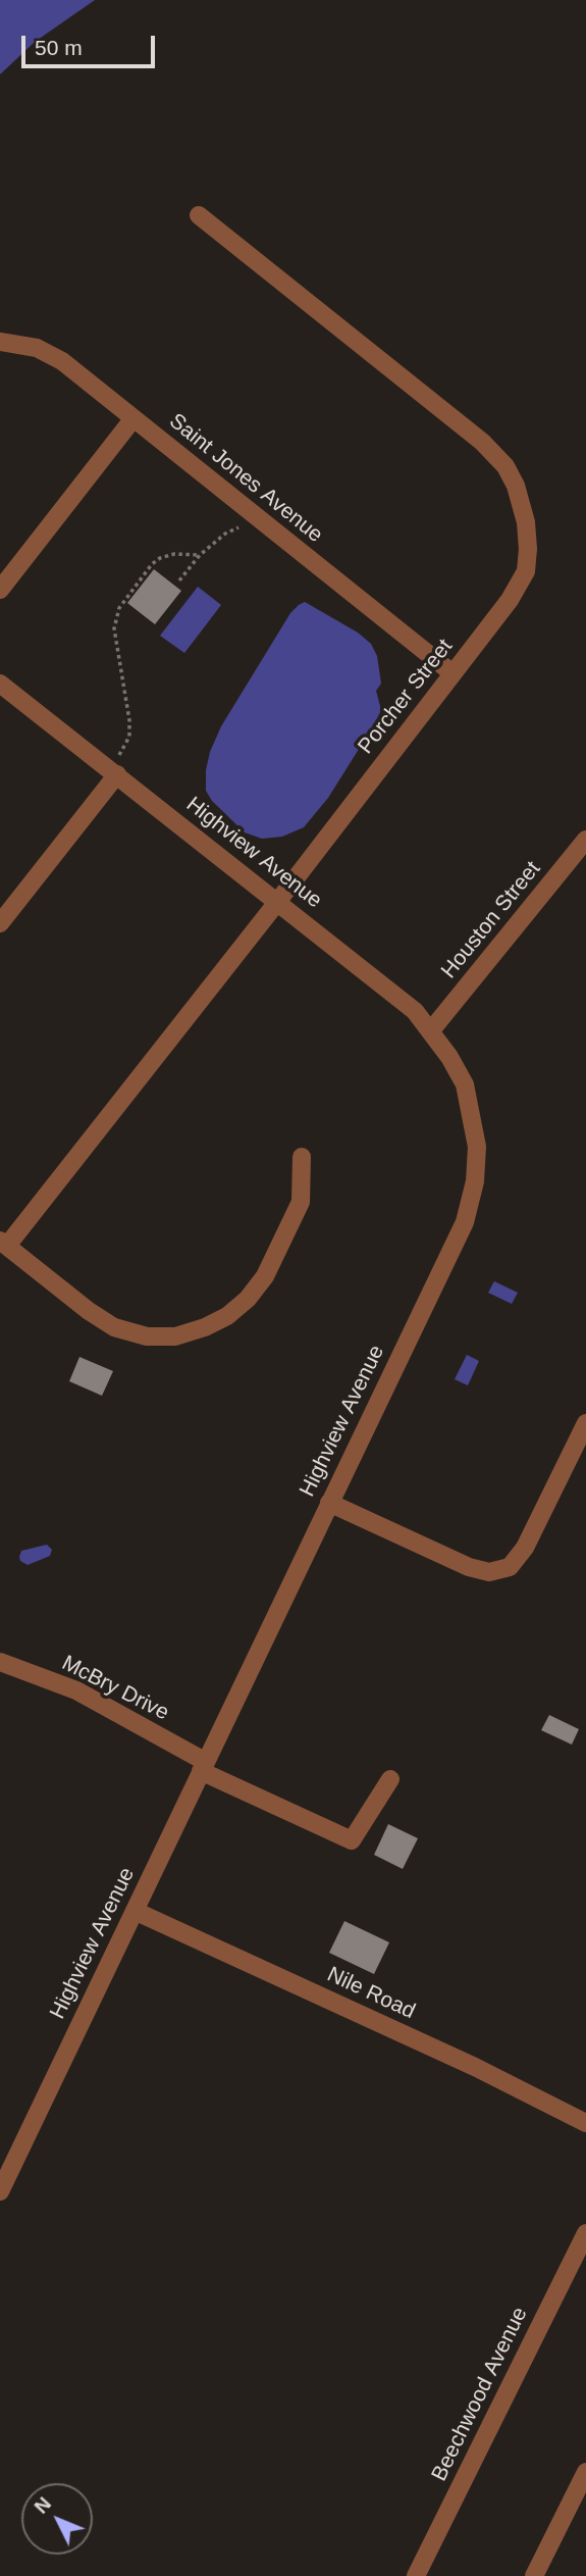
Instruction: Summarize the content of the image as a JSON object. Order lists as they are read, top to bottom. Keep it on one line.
{"streets":{"street":["Saint Jones Avenue","Porcher Street","Highview Avenue","Houston Street","McBry Drive","Nile Road","Beechwood Avenue"]},"crossings":[["Saint Jones Avenue","Porcher Street"],["Porcher Street","Highview Avenue"],["Highview Avenue","Houston Street"],["Highview Avenue","McBry Drive"],["Highview Avenue","Nile Road"]],"scale_bar":"50 m","north":"top left"}
